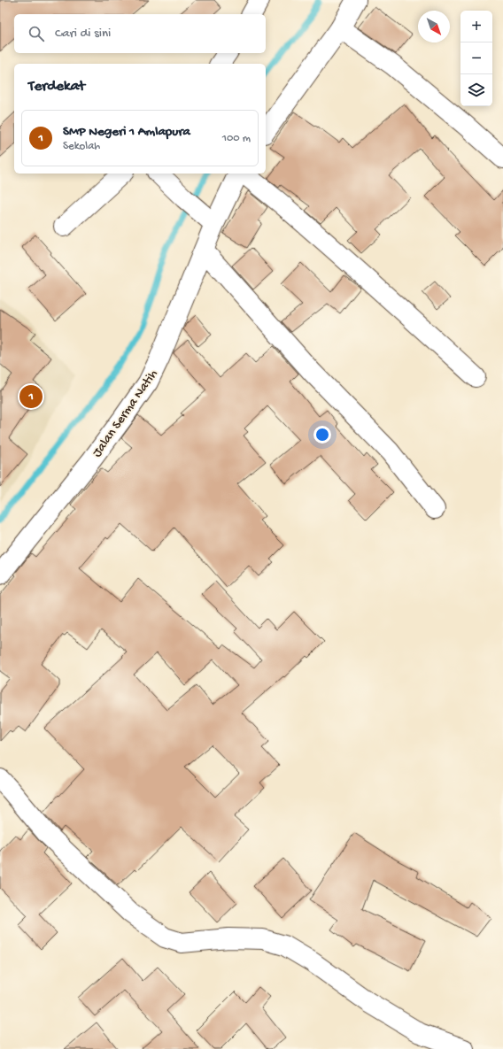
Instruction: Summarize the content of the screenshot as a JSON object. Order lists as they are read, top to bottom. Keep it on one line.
{"streets":{"street":["Jalan Serma Natih"]},"north":"bottom right","page":{"map_buttons":["+","−"],"search":"Cari di sini","heading":"Terdekat","list":[{"mark":"1","name":"SMP Negeri 1 Amlapura","note":"Sekolah","value":"100 m"}],"pins":"1"}}
